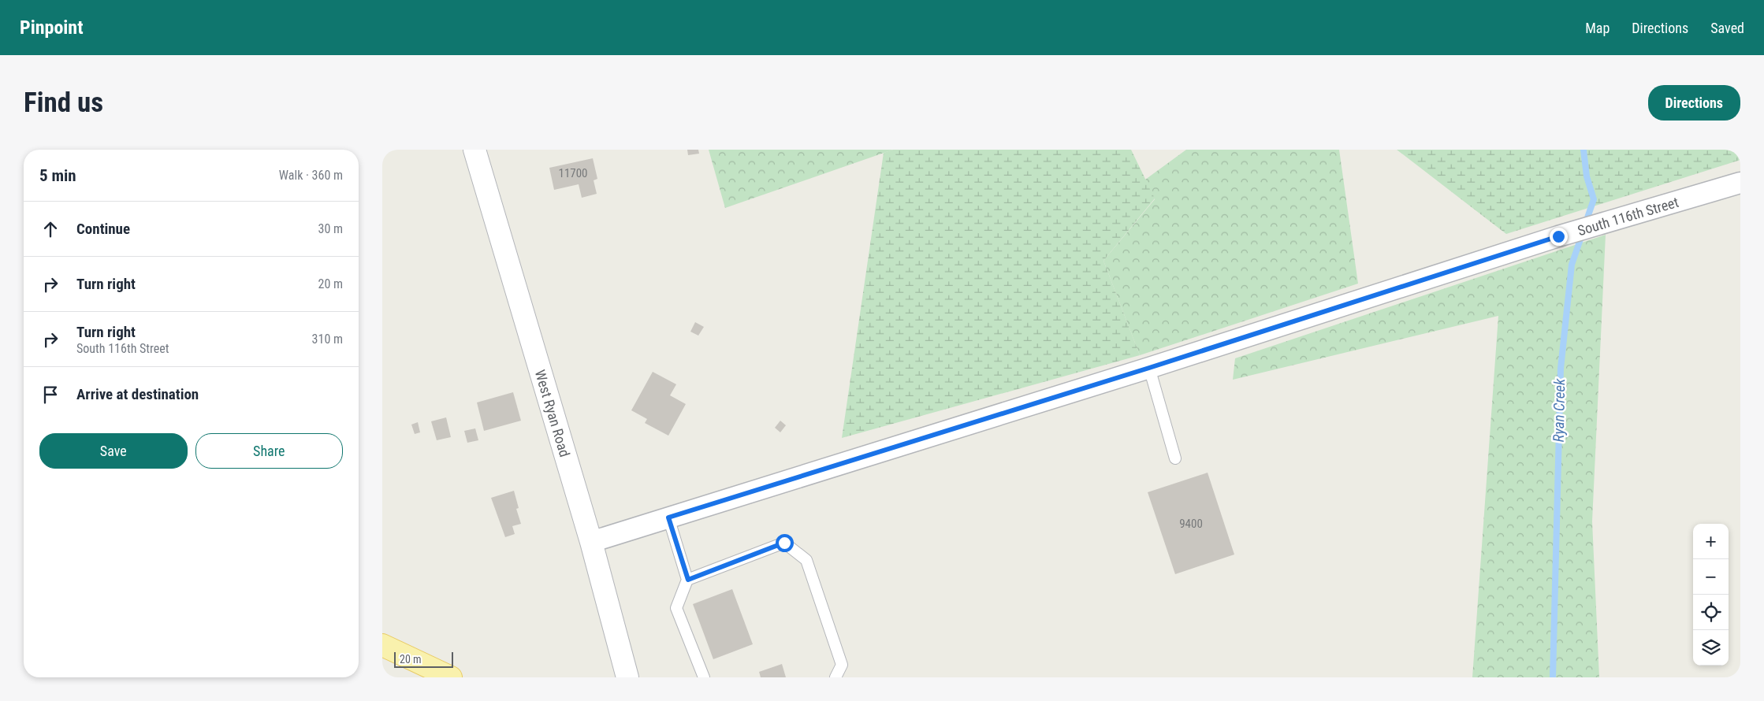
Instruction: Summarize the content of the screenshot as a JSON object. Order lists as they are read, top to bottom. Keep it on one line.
{"streets":{"street":["South 116th Street","West Ryan Road"]},"crossings":[["South 116th Street","West Ryan Road"]],"water":["Ryan Creek"],"house_numbers":["11700","9400"],"scale_bar":"20 m","page":{"header":"Pinpoint","nav":["Map","Directions","Saved"],"buttons":["Directions",["Save","Share"]],"title":"Find us","heading":["5 min","Walk · 360 m"],"list":[["Continue","30 m"],["Turn right","20 m"],["Turn right","South 116th Street","310 m"],"Arrive at destination"],"map_buttons":["+","−"],"scale":"20 m"}}
